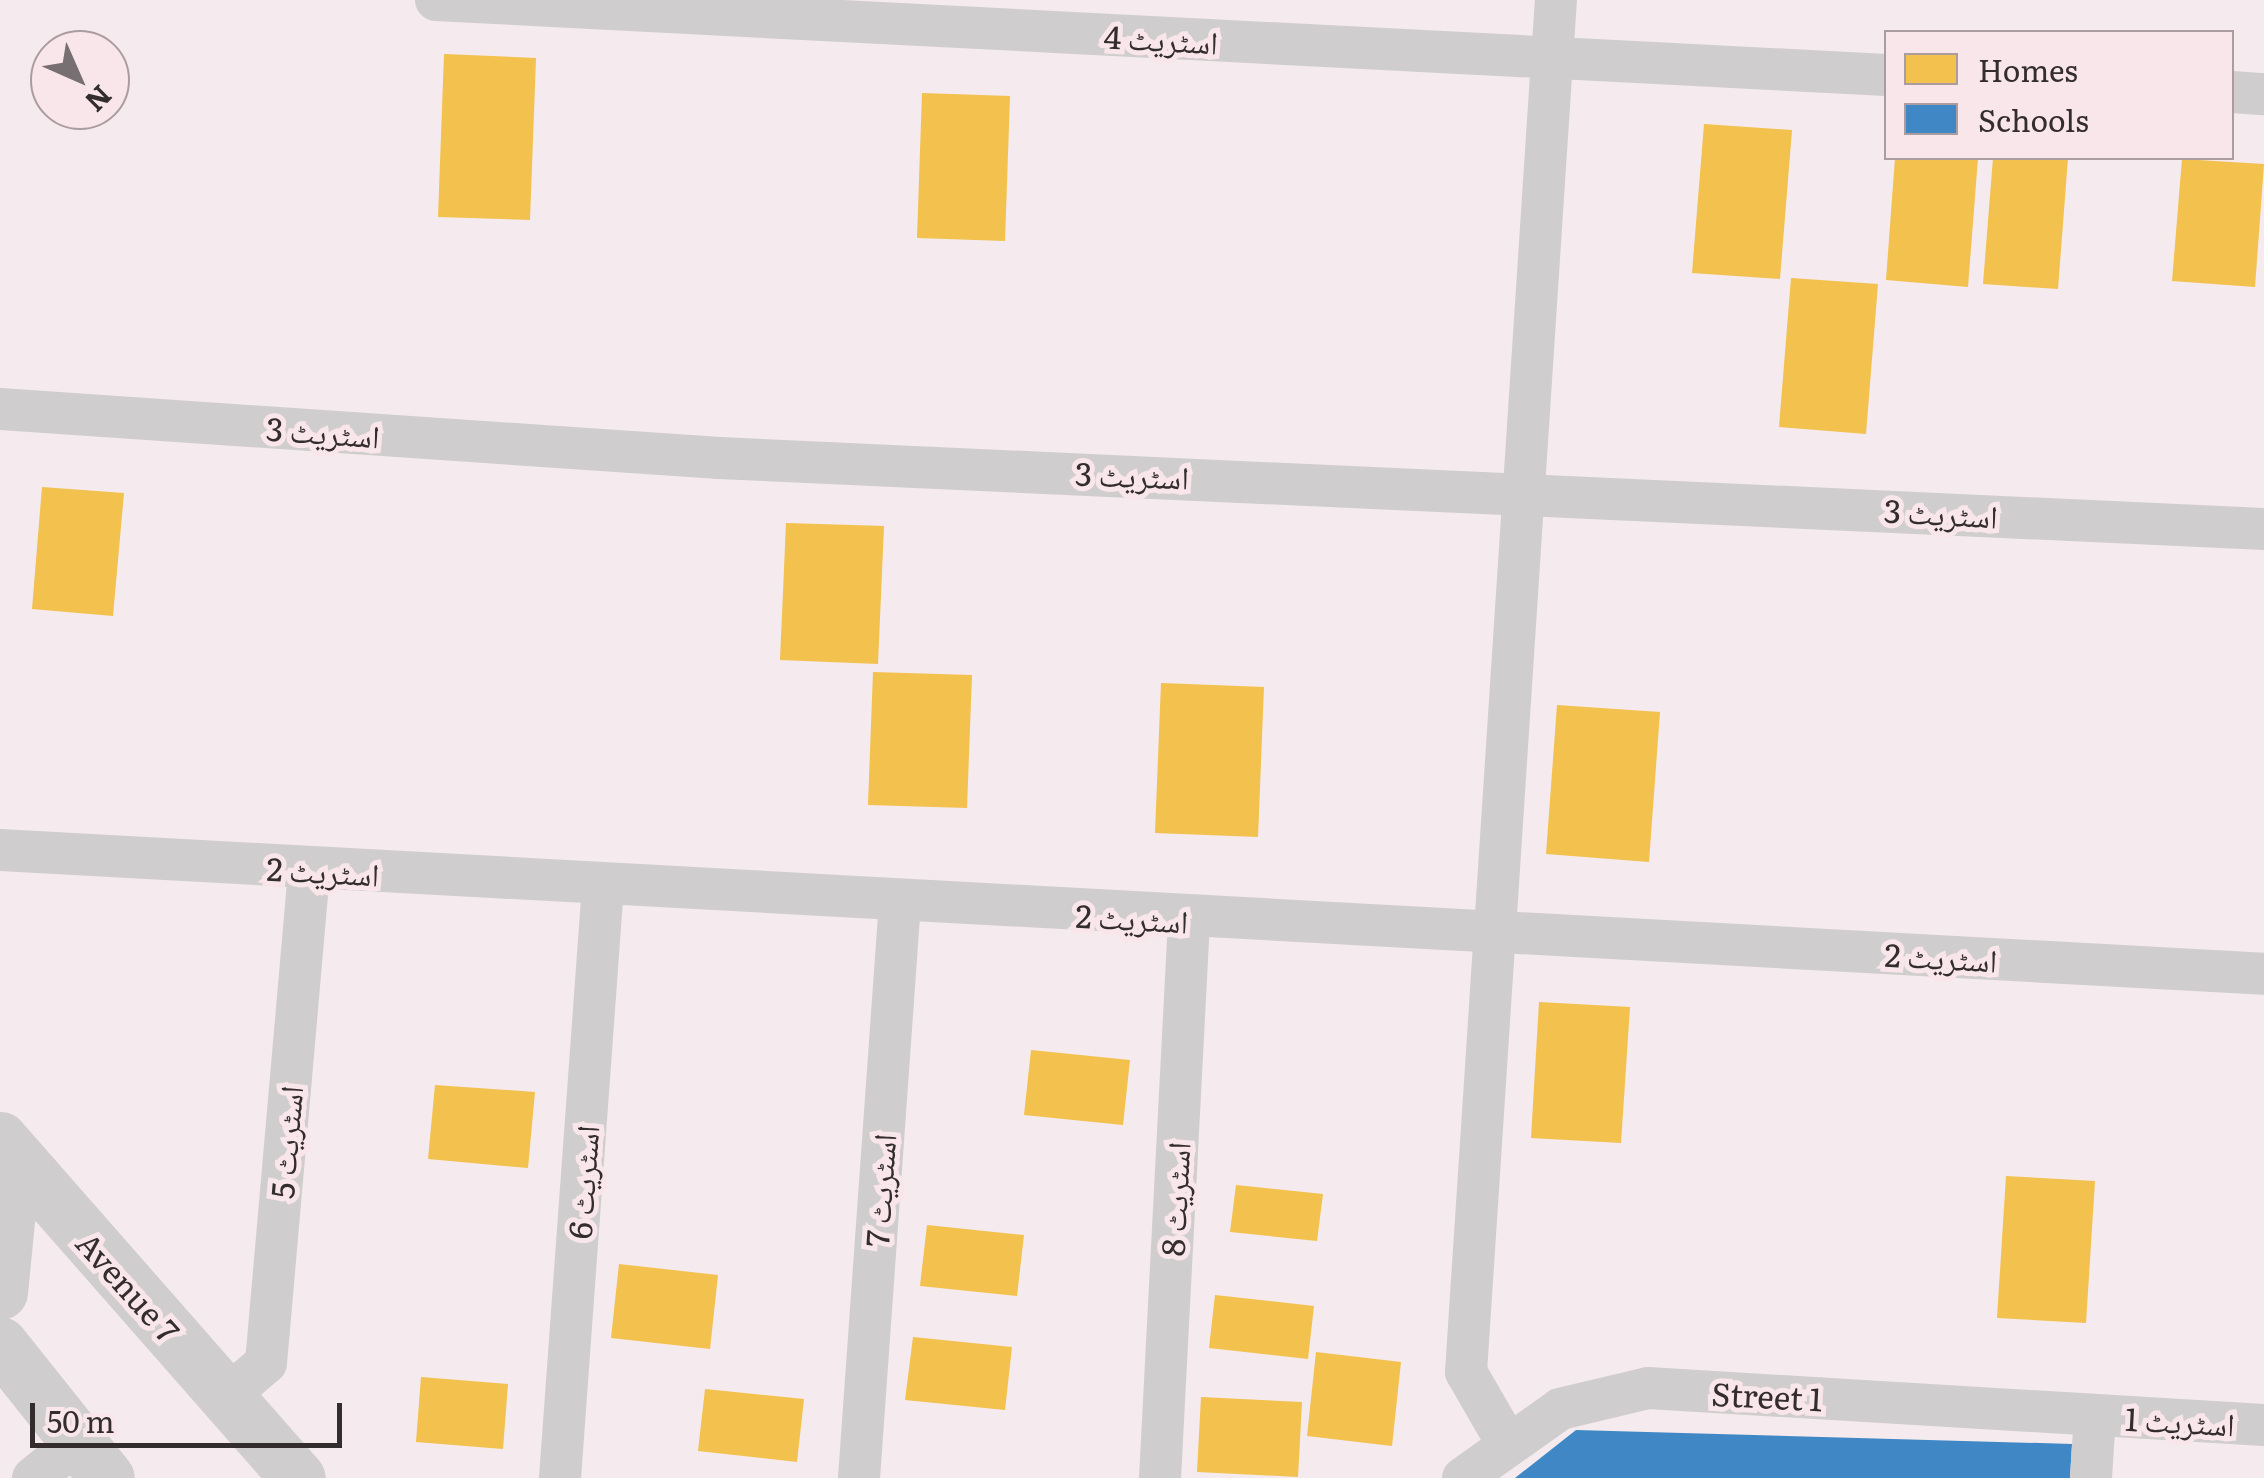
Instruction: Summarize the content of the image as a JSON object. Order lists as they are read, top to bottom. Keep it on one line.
{"streets":{"street":["اسٹریٹ 4","اسٹریٹ 3","اسٹریٹ 2","اسٹریٹ 5","اسٹریٹ 6","اسٹریٹ 7","اسٹریٹ 8","Avenue 7","Street 1","اسٹریٹ 1"]},"crossings":[["اسٹریٹ 2","اسٹریٹ 5"],["اسٹریٹ 2","اسٹریٹ 6"],["اسٹریٹ 2","اسٹریٹ 7"],["اسٹریٹ 2","اسٹریٹ 8"],["اسٹریٹ 5","Avenue 7"],["Street 1","اسٹریٹ 1"]],"legend":["Homes","Schools"],"scale_bar":"50 m","north":"bottom right"}
